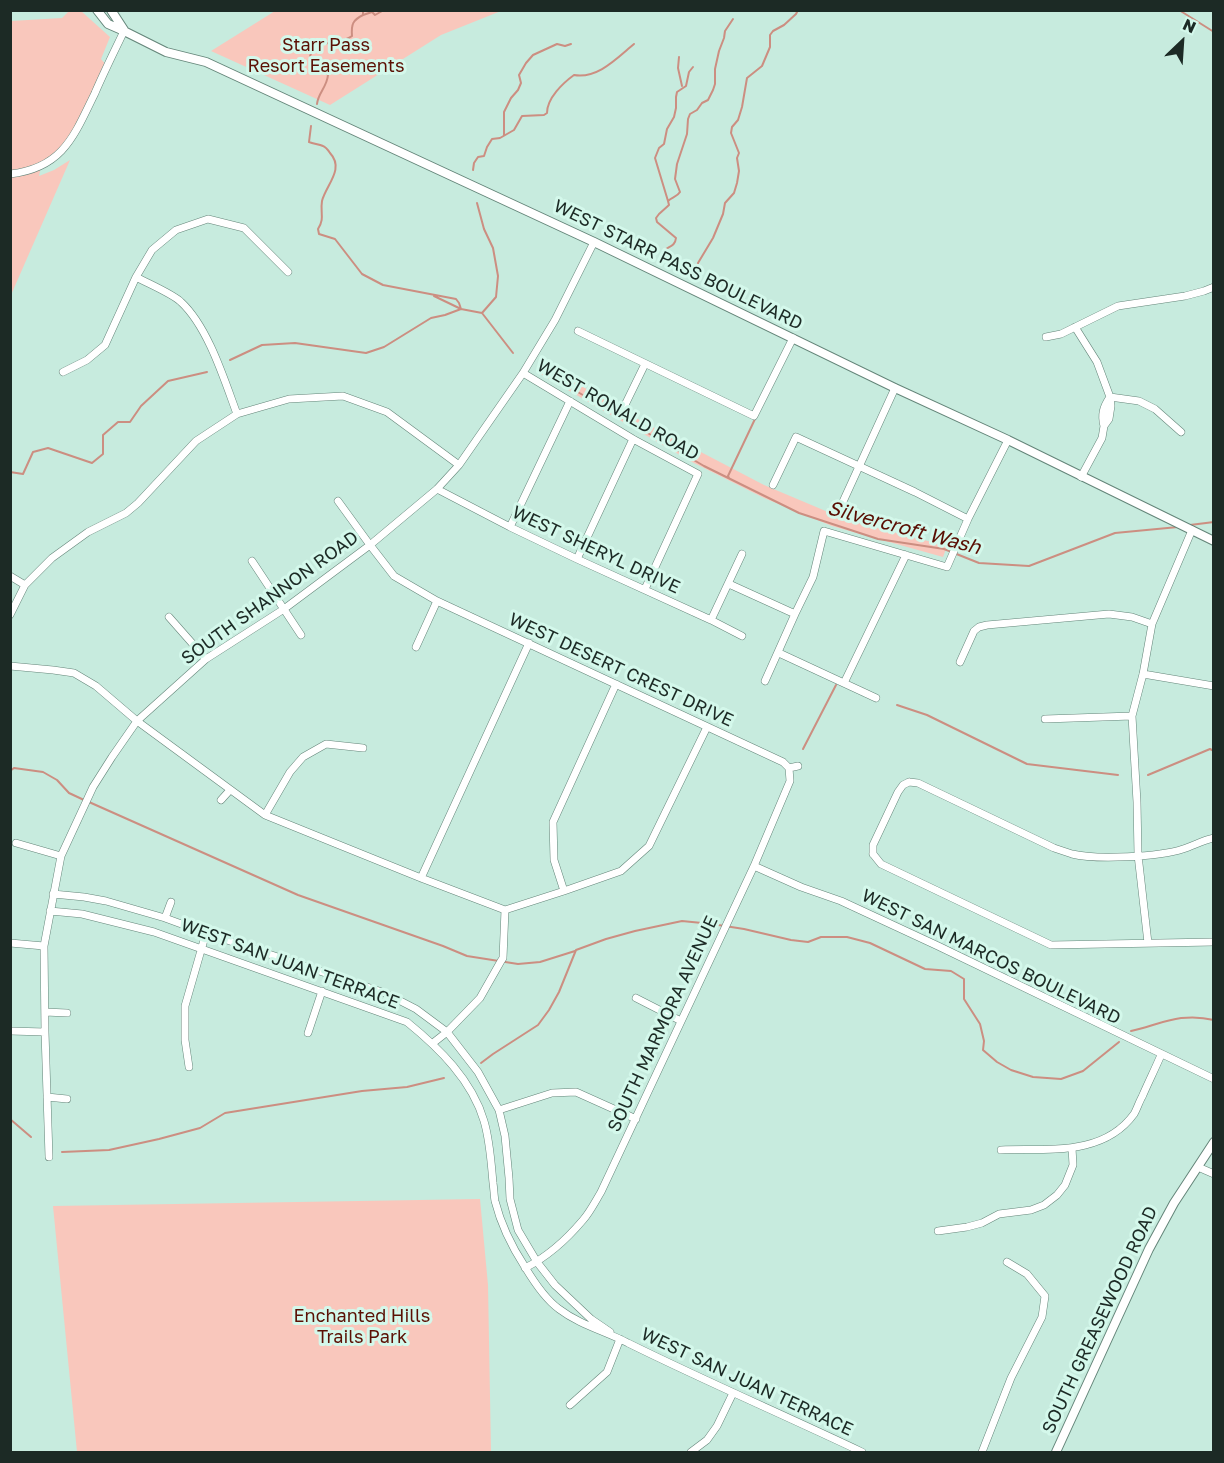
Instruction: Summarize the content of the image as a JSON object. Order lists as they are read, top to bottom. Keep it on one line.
{"streets":{"street":["WEST STARR PASS BOULEVARD","WEST RONALD ROAD","WEST SHERYL DRIVE","SOUTH SHANNON ROAD","WEST DESERT CREST DRIVE","WEST SAN MARCOS BOULEVARD","WEST SAN JUAN TERRACE","SOUTH MARMORA AVENUE","SOUTH GREASEWOOD ROAD"]},"crossings":[["WEST STARR PASS BOULEVARD","SOUTH SHANNON ROAD"],["WEST RONALD ROAD","WEST SHERYL DRIVE"],["WEST RONALD ROAD","SOUTH SHANNON ROAD"],["WEST SHERYL DRIVE","SOUTH SHANNON ROAD"],["SOUTH SHANNON ROAD","WEST DESERT CREST DRIVE"],["SOUTH SHANNON ROAD","WEST SAN JUAN TERRACE"],["WEST DESERT CREST DRIVE","SOUTH MARMORA AVENUE"],["WEST SAN MARCOS BOULEVARD","SOUTH MARMORA AVENUE"],["WEST SAN JUAN TERRACE","SOUTH MARMORA AVENUE"]],"water":["Silvercroft Wash"],"parks":["Starr Pass Resort Easements","Enchanted Hills Trails Park"],"north":"top right"}
